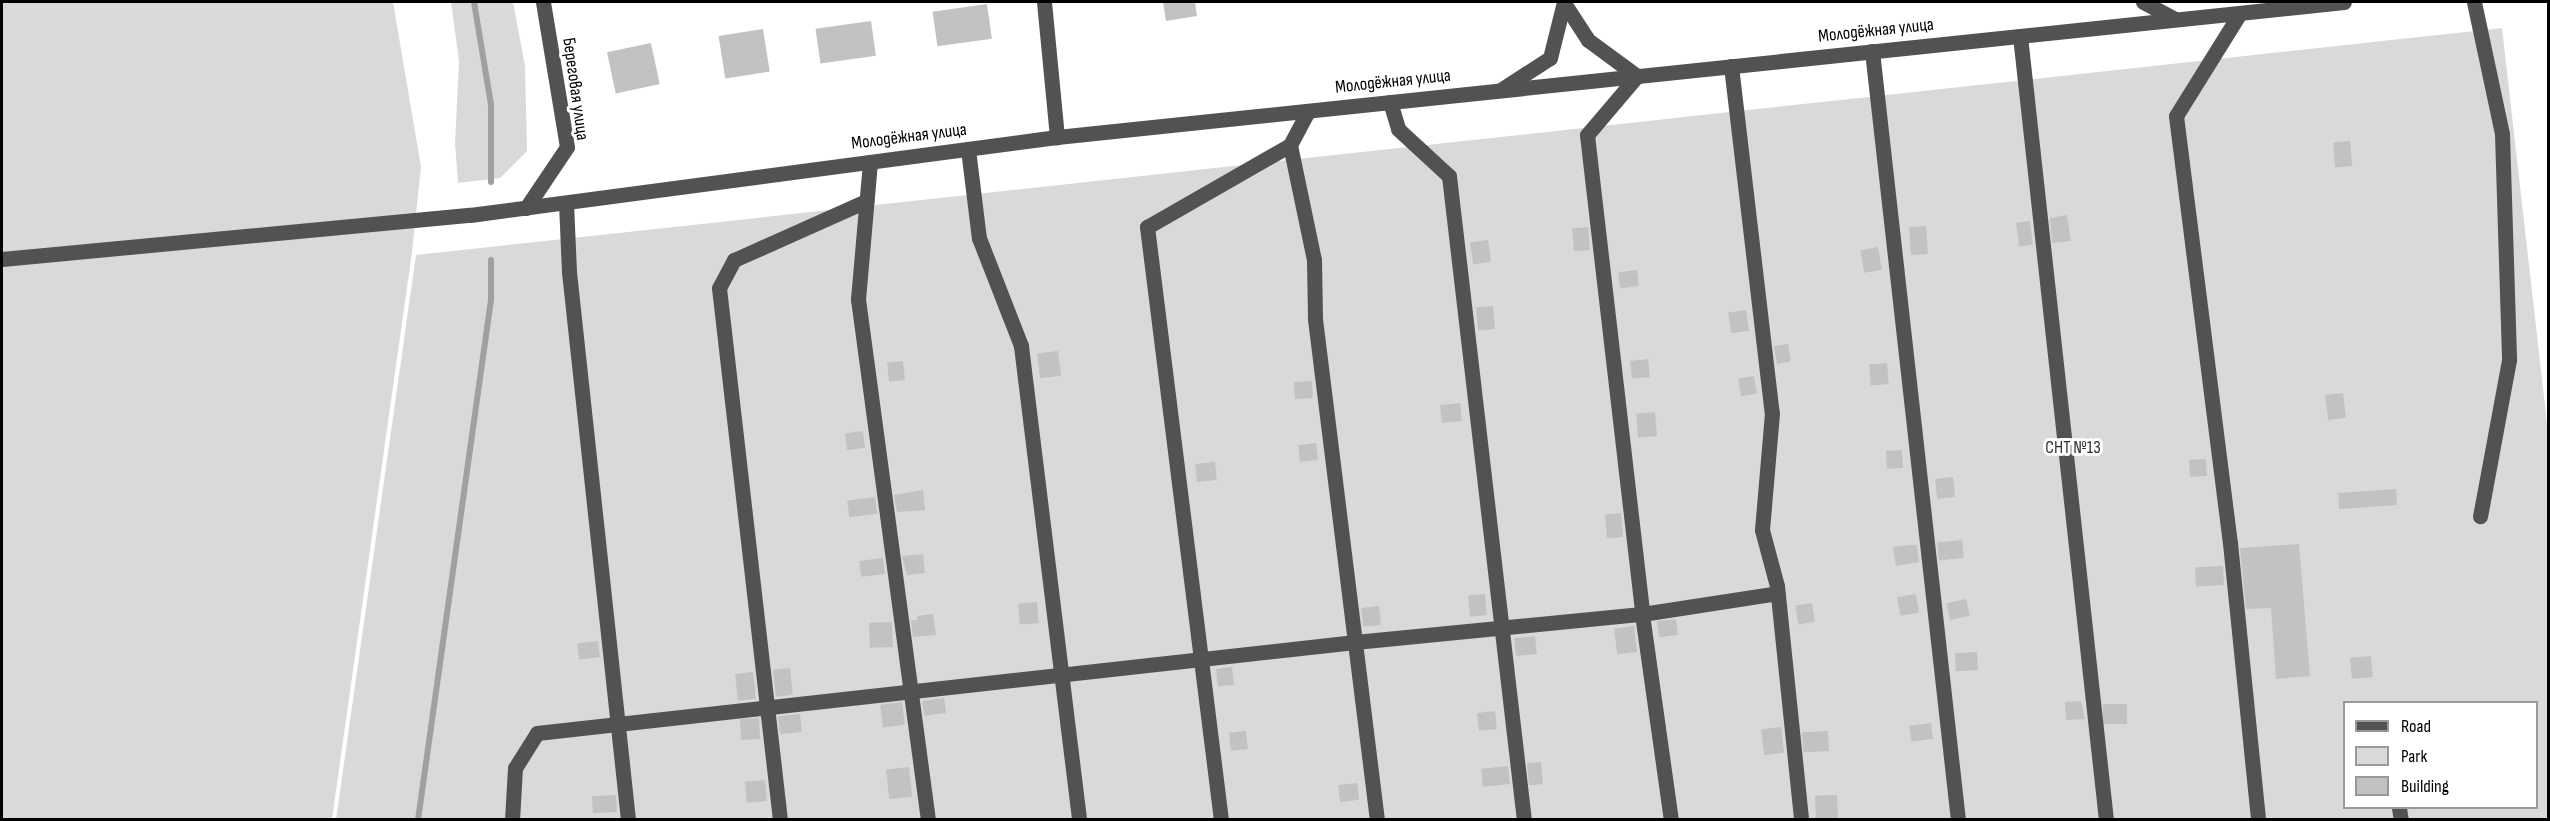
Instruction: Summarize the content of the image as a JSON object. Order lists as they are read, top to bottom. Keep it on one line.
{"streets":{"street":["Молодёжная улица","Береговая улица"]},"crossings":[["Молодёжная улица","Береговая улица"]],"parks":["СНТ №13"],"legend":["Road","Park","Building"]}
